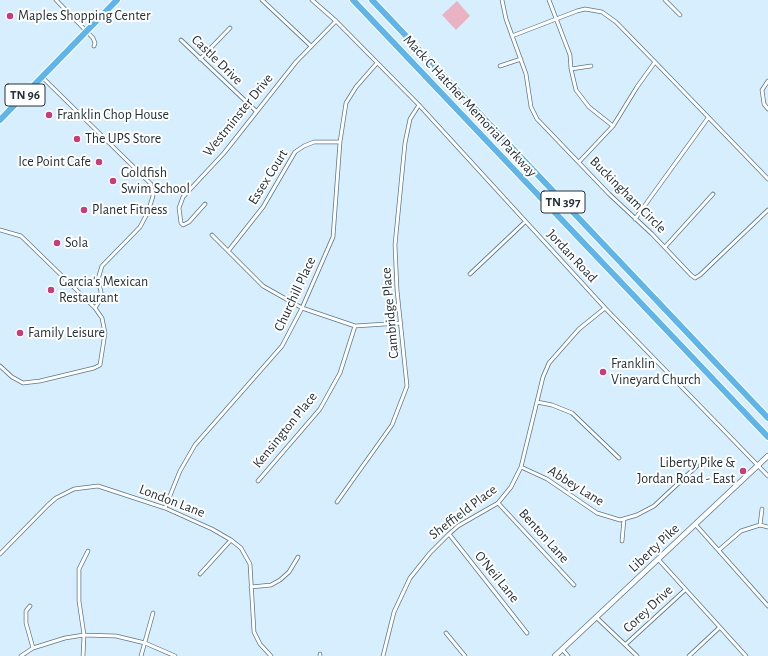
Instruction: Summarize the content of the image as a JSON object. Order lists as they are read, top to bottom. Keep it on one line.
{"streets":{"highway":["TN 96","Mack C Hatcher Memorial Parkway","TN 397"],"street":["Castle Drive","Westminster Drive","Essex Court","Buckingham Circle","Jordan Road","Churchill Place","Cambridge Place","Kensington Place","Abbey Lane","London Lane","Sheffield Place","Benton Lane","Liberty Pike","O'Neil Lane","Corey Drive"]},"crossings":[["Castle Drive","Westminster Drive"],["Westminster Drive","Jordan Road"],["Essex Court","Churchill Place"],["Jordan Road","Churchill Place"],["Jordan Road","Cambridge Place"],["Jordan Road","Sheffield Place"],["Jordan Road","Liberty Pike"],["Churchill Place","London Lane"],["Abbey Lane","Sheffield Place"],["Sheffield Place","Benton Lane"],["Sheffield Place","O'Neil Lane"]],"places":["Maples Shopping Center","Franklin Chop House","The UPS Store","Ice Point Cafe","Goldfish Swim School","Planet Fitness","Sola","Garcia's Mexican Restaurant","Family Leisure","Franklin Vineyard Church","Liberty Pike & Jordan Road - East"]}
